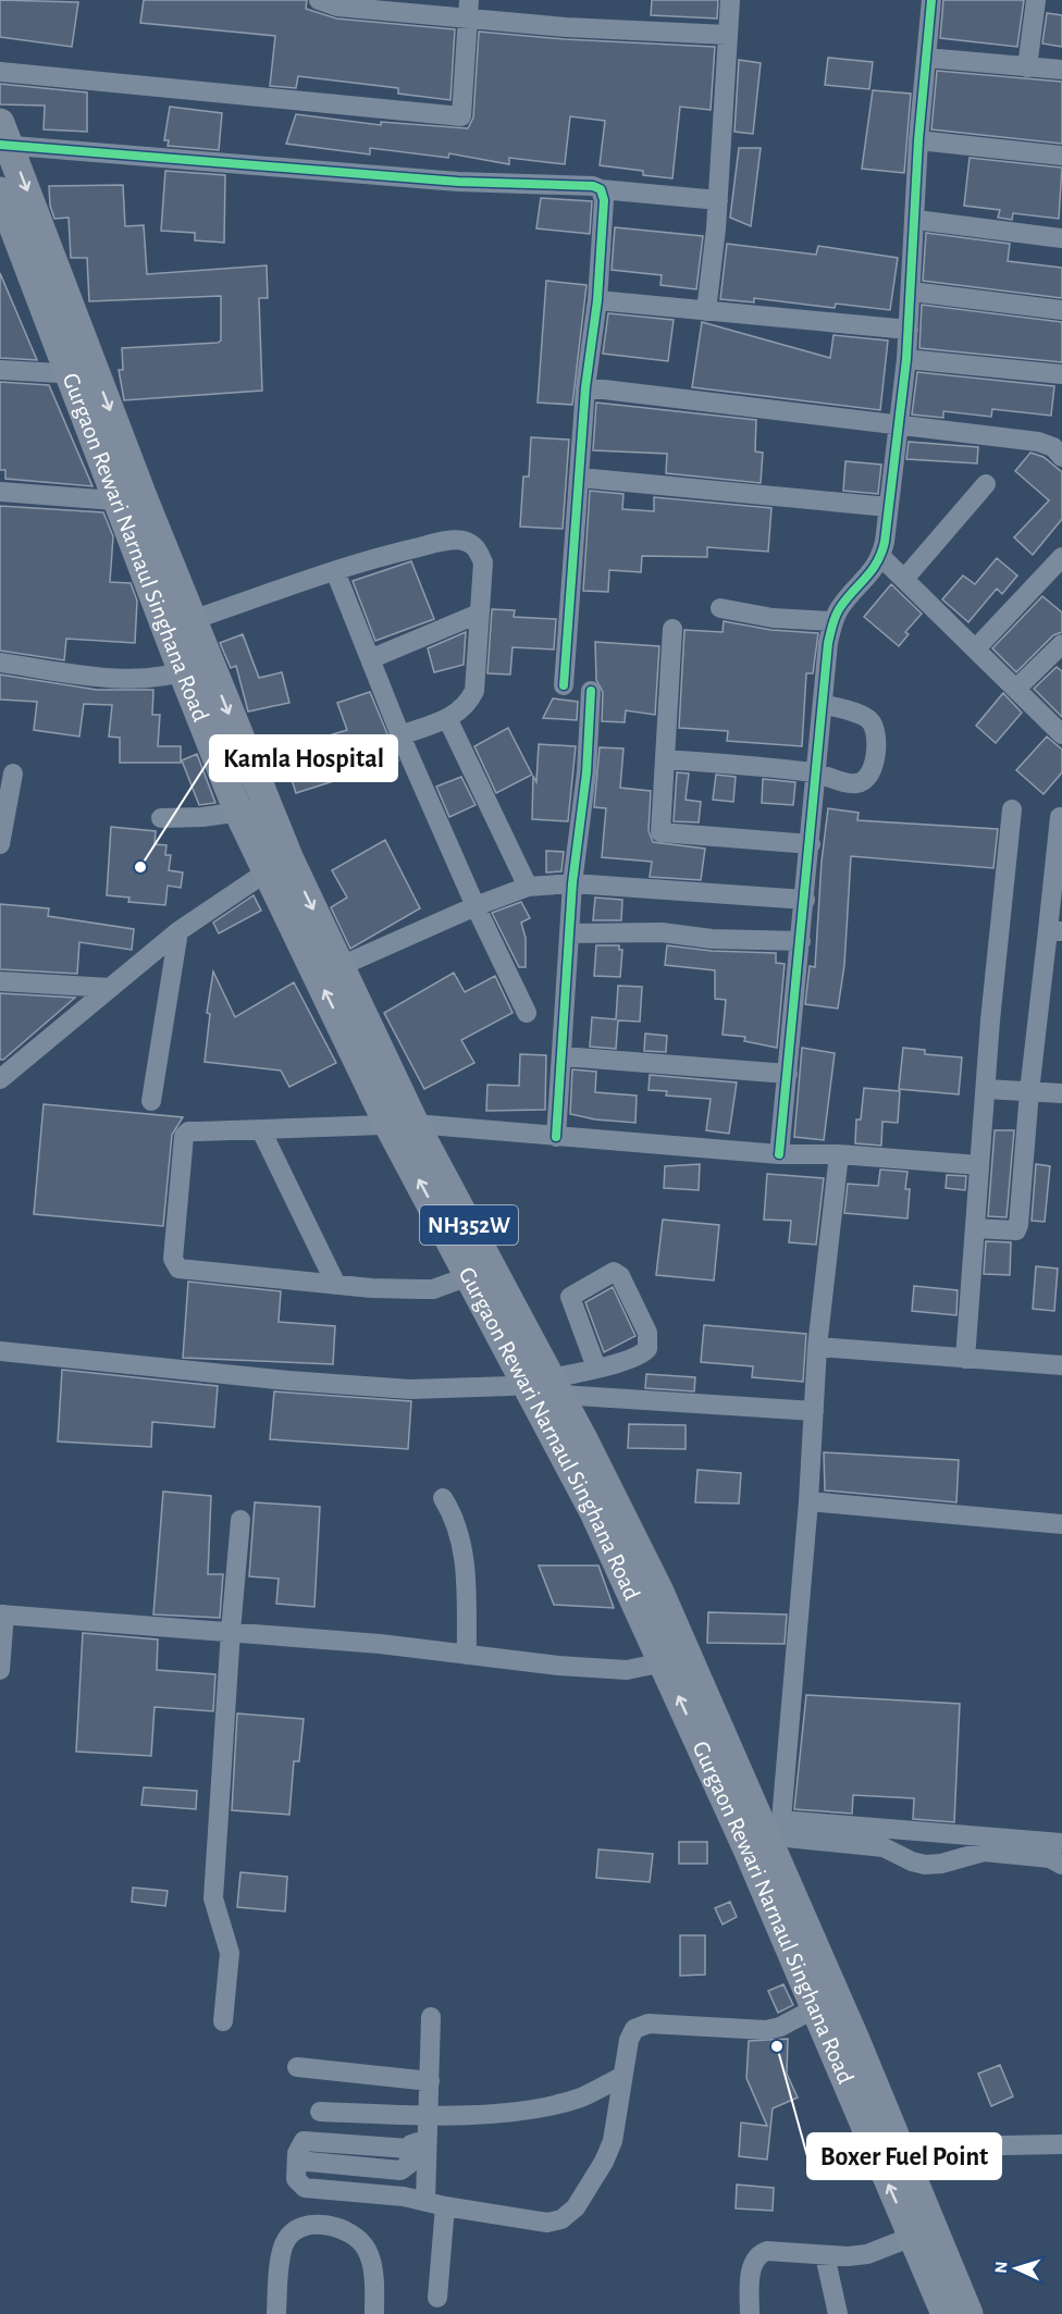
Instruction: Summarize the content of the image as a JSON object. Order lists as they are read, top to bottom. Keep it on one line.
{"streets":{"highway":["Gurgaon Rewari Narnaul Singhana Road","NH352W"]},"crossings":[["Gurgaon Rewari Narnaul Singhana Road","NH352W"]],"places":["Kamla Hospital","Boxer Fuel Point"],"north":"left"}
